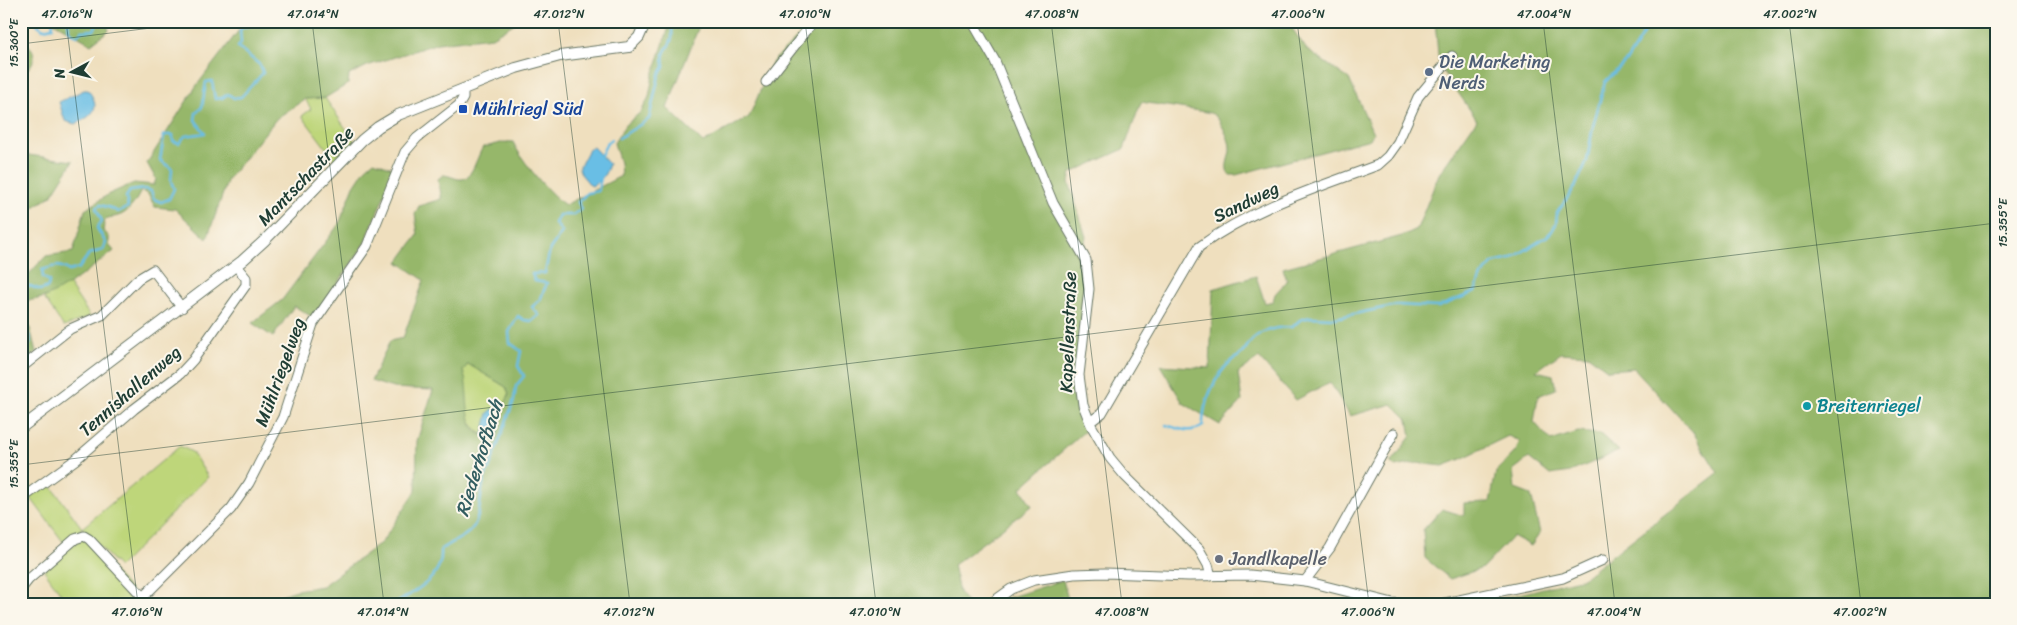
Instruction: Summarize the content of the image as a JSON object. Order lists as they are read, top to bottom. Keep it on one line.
{"streets":{"street":["Mantschastraße","Sandweg","Kapellenstraße","Mühlriegelweg","Tennishallenweg"]},"crossings":[["Mantschastraße","Mühlriegelweg"],["Mantschastraße","Tennishallenweg"],["Sandweg","Kapellenstraße"]],"water":["Riederhofbach"],"places":{"other":["Die Marketing Nerds","Breitenriegel","Jandlkapelle"],"transit":["Mühlriegl Süd"]},"north":"left","coordinates":["47.016°N","47.014°N","47.012°N","47.010°N","47.008°N","47.006°N","47.004°N","47.002°N","15.360°E","15.355°E"]}
